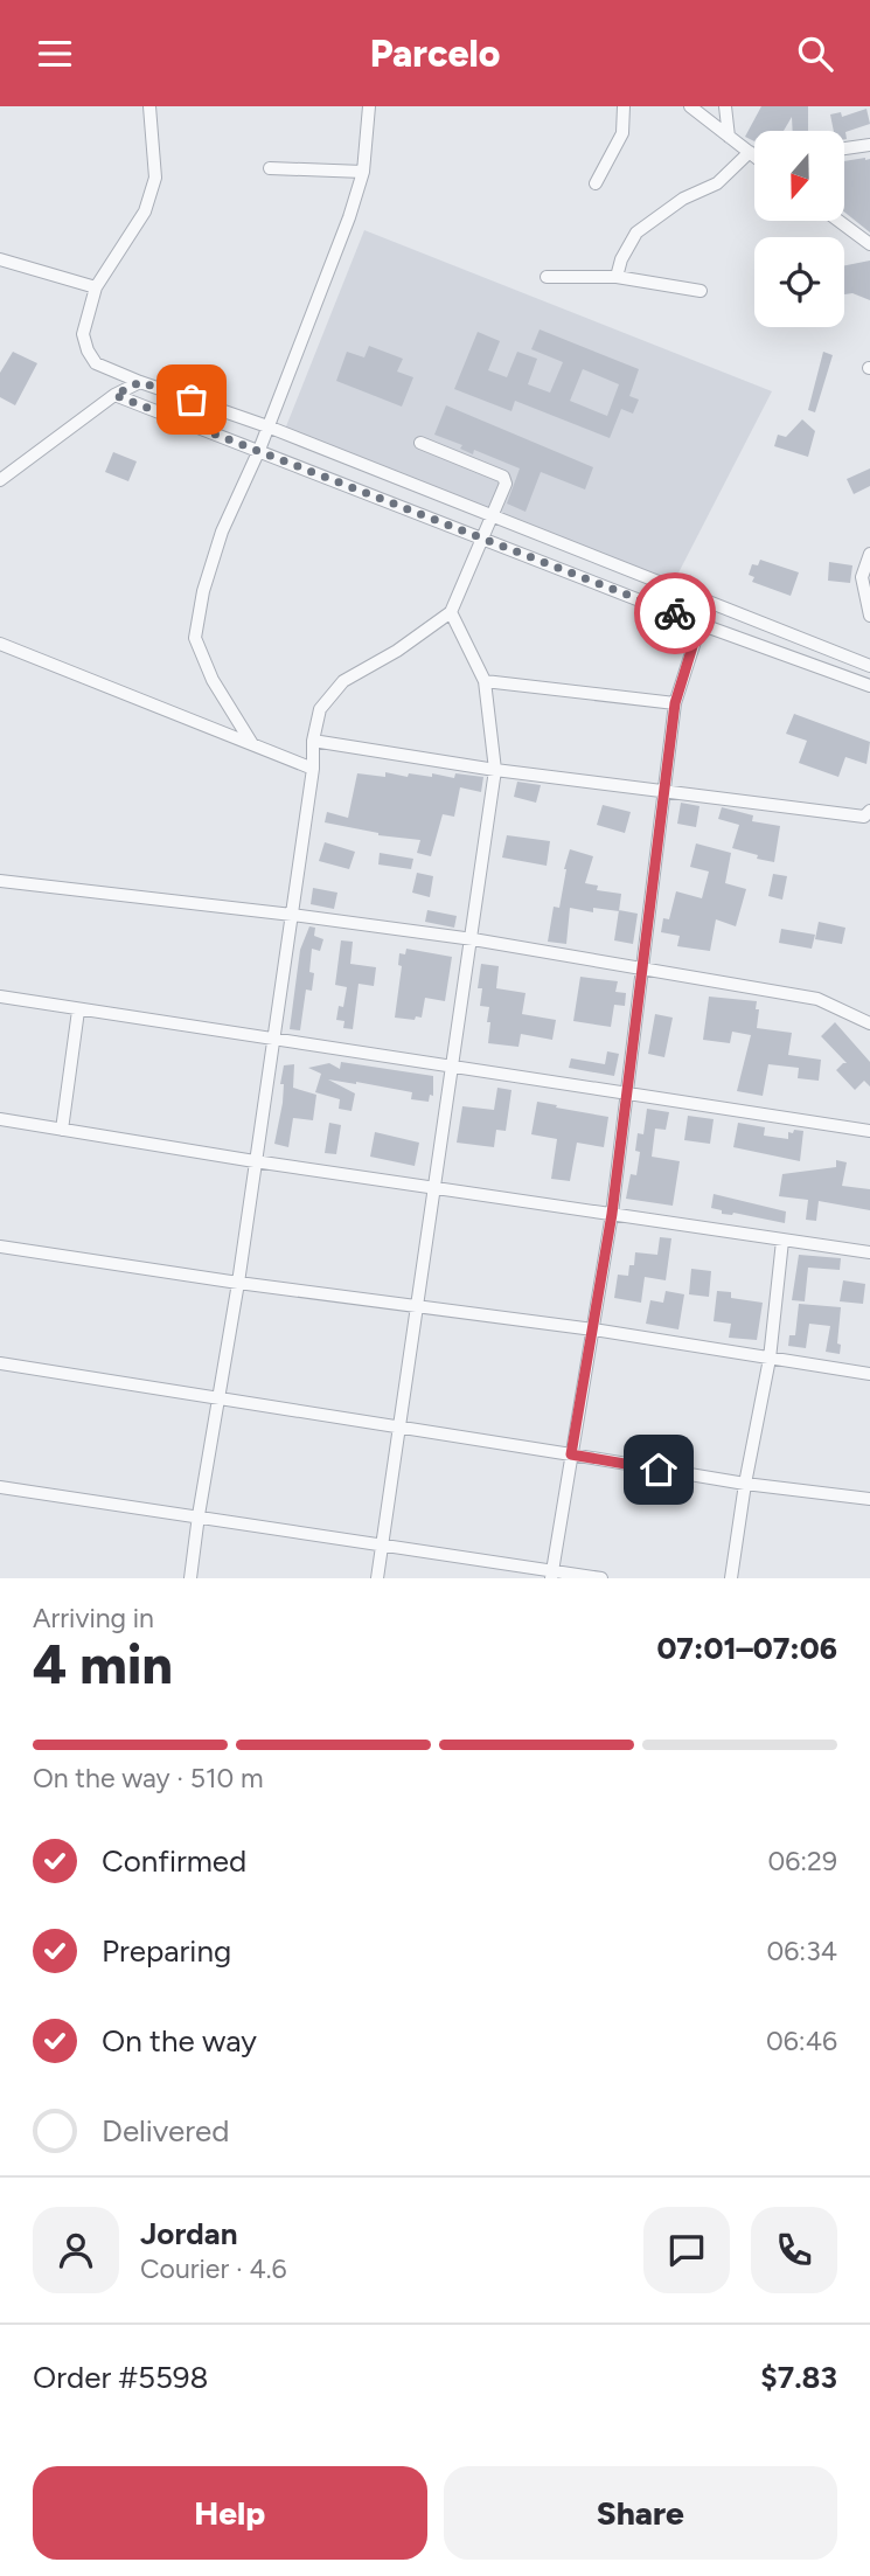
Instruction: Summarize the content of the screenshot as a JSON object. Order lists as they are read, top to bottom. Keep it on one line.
{"north":"bottom","page":{"header":"Parcelo","heading":["4 min","Arriving in","07:01–07:06"],"panel":["Jordan","Courier · 4.6","Order #5598","$7.83"],"bar":"On the way · 510 m","list":[["Confirmed","06:29"],["Preparing","06:34"],["On the way","06:46"],"Delivered"],"buttons":["Help","Share"]}}
